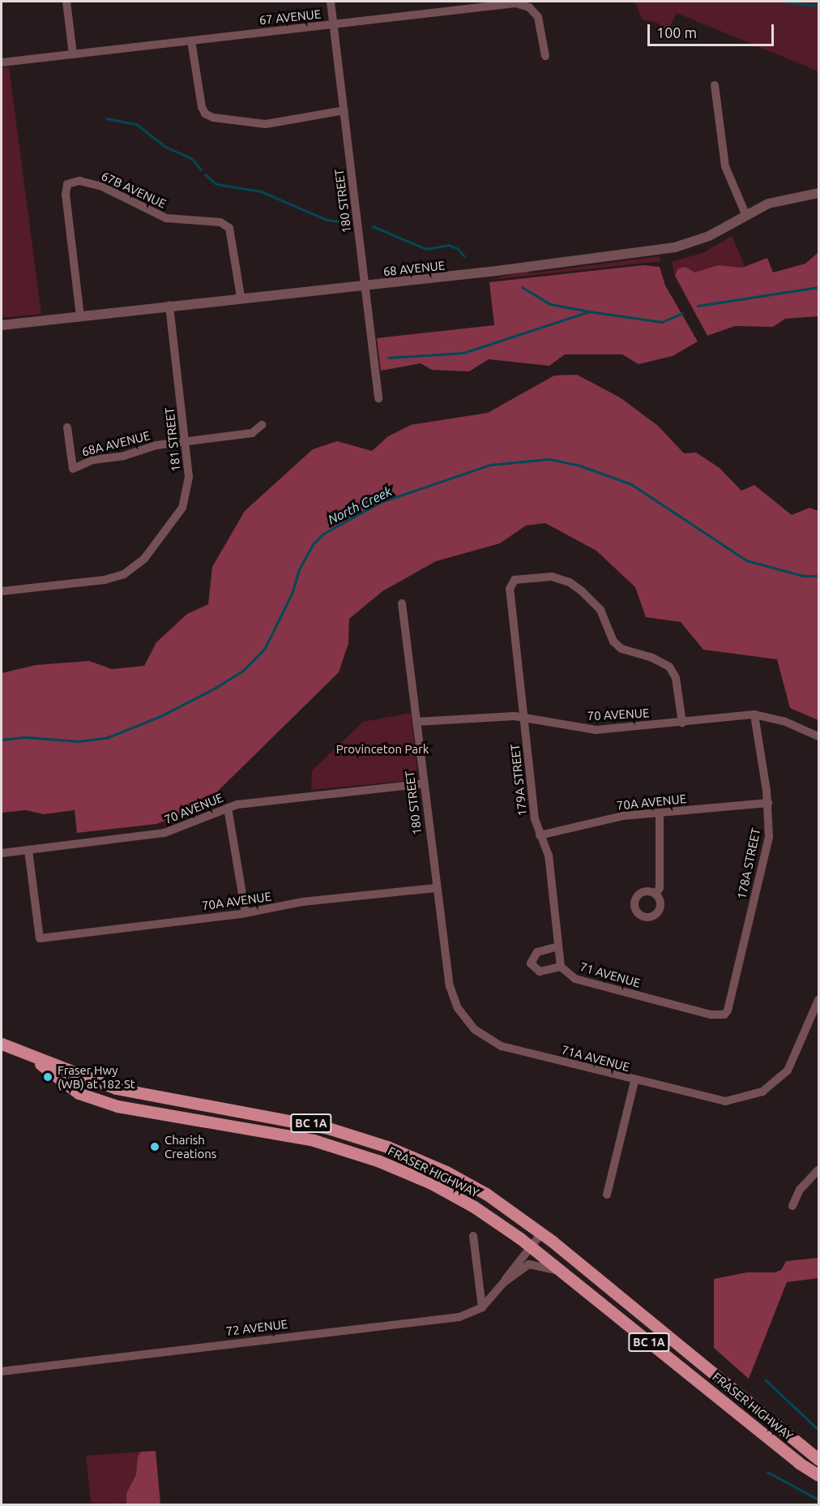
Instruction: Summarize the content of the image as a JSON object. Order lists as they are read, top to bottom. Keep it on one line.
{"streets":{"main road":["BC 1A","FRASER HIGHWAY"],"street":["67 AVENUE","67B AVENUE","180 STREET","68 AVENUE","181 STREET","68A AVENUE","70 AVENUE","179A STREET","70A AVENUE","178A STREET","71 AVENUE","71A AVENUE","72 AVENUE"]},"crossings":[["67 AVENUE","180 STREET"],["67B AVENUE","68 AVENUE"],["180 STREET","68 AVENUE"],["180 STREET","70 AVENUE"],["180 STREET","70A AVENUE"],["180 STREET","71A AVENUE"],["68 AVENUE","181 STREET"],["181 STREET","68A AVENUE"],["70 AVENUE","179A STREET"],["70 AVENUE","70A AVENUE"],["70 AVENUE","178A STREET"],["179A STREET","70A AVENUE"],["179A STREET","71 AVENUE"],["70A AVENUE","178A STREET"],["178A STREET","71 AVENUE"],["FRASER HIGHWAY","72 AVENUE"]],"water":["North Creek"],"parks":["Provinceton Park"],"places":["Fraser Hwy (WB) at 182 St","Charish Creations"],"scale_bar":"100 m"}
